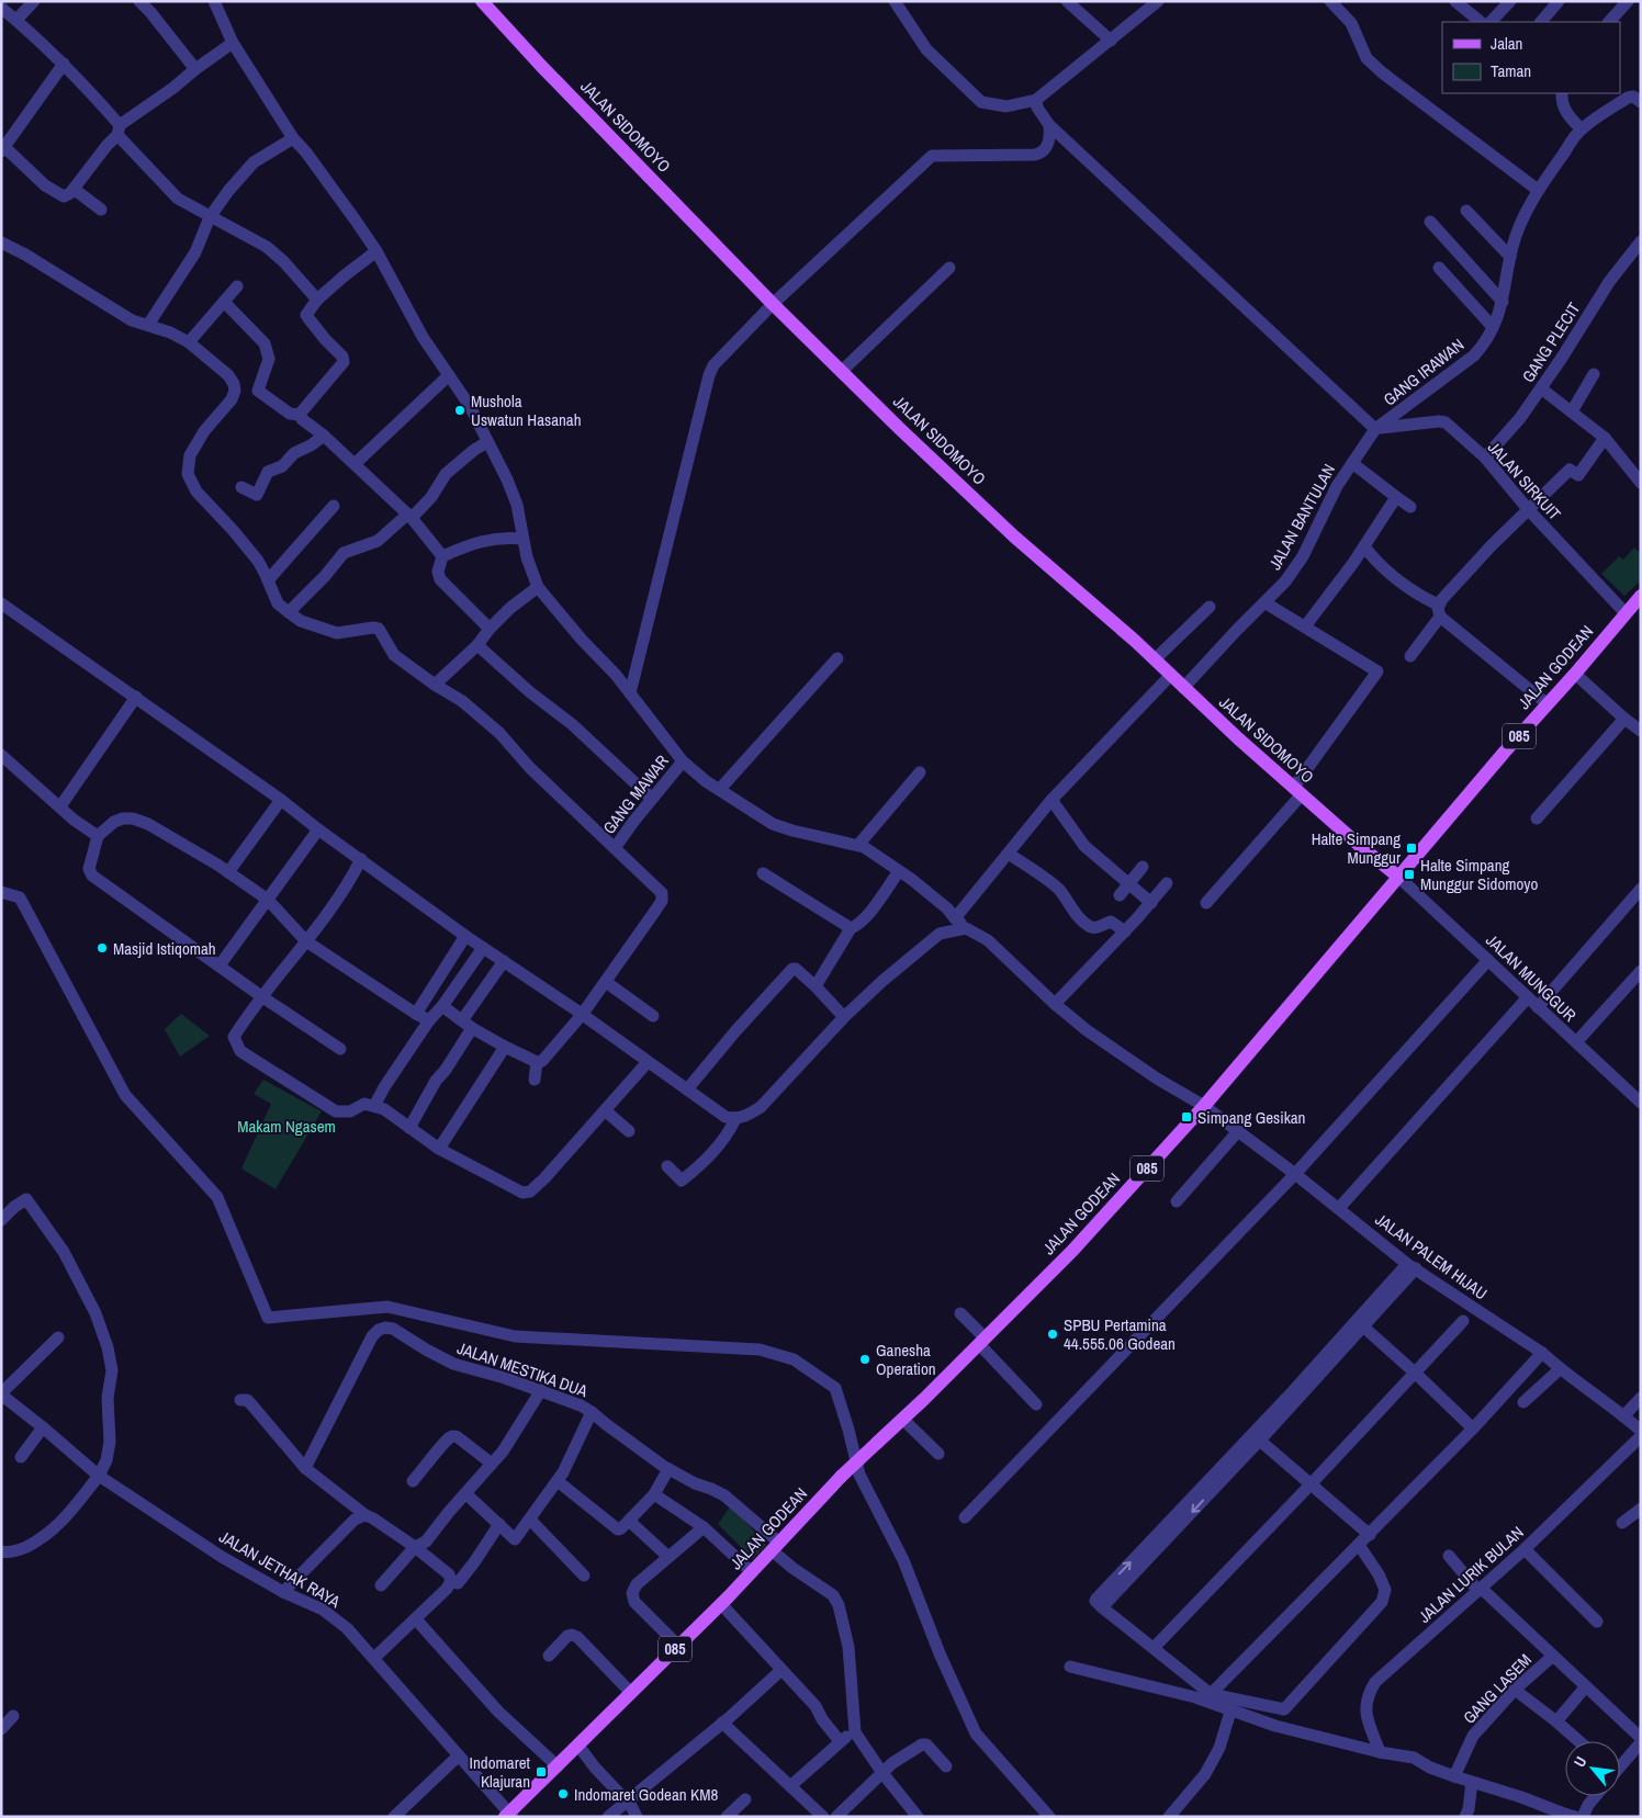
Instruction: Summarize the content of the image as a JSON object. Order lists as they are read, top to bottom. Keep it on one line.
{"streets":{"main road":["JALAN SIDOMOYO","JALAN GODEAN","085"],"street":["GANG PLECIT","GANG IRAWAN","JALAN SIRKUIT","JALAN BANTULAN","GANG MAWAR","JALAN MUNGGUR","JALAN PALEM HIJAU","JALAN MESTIKA DUA","JALAN JETHAK RAYA","JALAN LURIK BULAN","GANG LASEM"]},"crossings":[["JALAN SIDOMOYO","JALAN BANTULAN"],["JALAN SIDOMOYO","JALAN GODEAN"],["JALAN SIDOMOYO","JALAN MUNGGUR"],["GANG PLECIT","JALAN SIRKUIT"],["GANG IRAWAN","JALAN SIRKUIT"],["GANG IRAWAN","JALAN BANTULAN"],["JALAN SIRKUIT","JALAN BANTULAN"],["JALAN SIRKUIT","JALAN GODEAN"],["JALAN GODEAN","JALAN MUNGGUR"],["JALAN GODEAN","JALAN PALEM HIJAU"],["JALAN GODEAN","JALAN MESTIKA DUA"],["JALAN GODEAN","JALAN JETHAK RAYA"]],"parks":["Makam Ngasem"],"places":{"other":["Mushola Uswatun Hasanah","Masjid Istiqomah","SPBU Pertamina 44.555.06 Godean","Ganesha Operation","Indomaret Godean KM8"],"transit":["Halte Simpang Munggur","Halte Simpang Munggur Sidomoyo","Simpang Gesikan","Indomaret Klajuran"]},"legend":["Jalan","Taman"],"north":"top left"}
